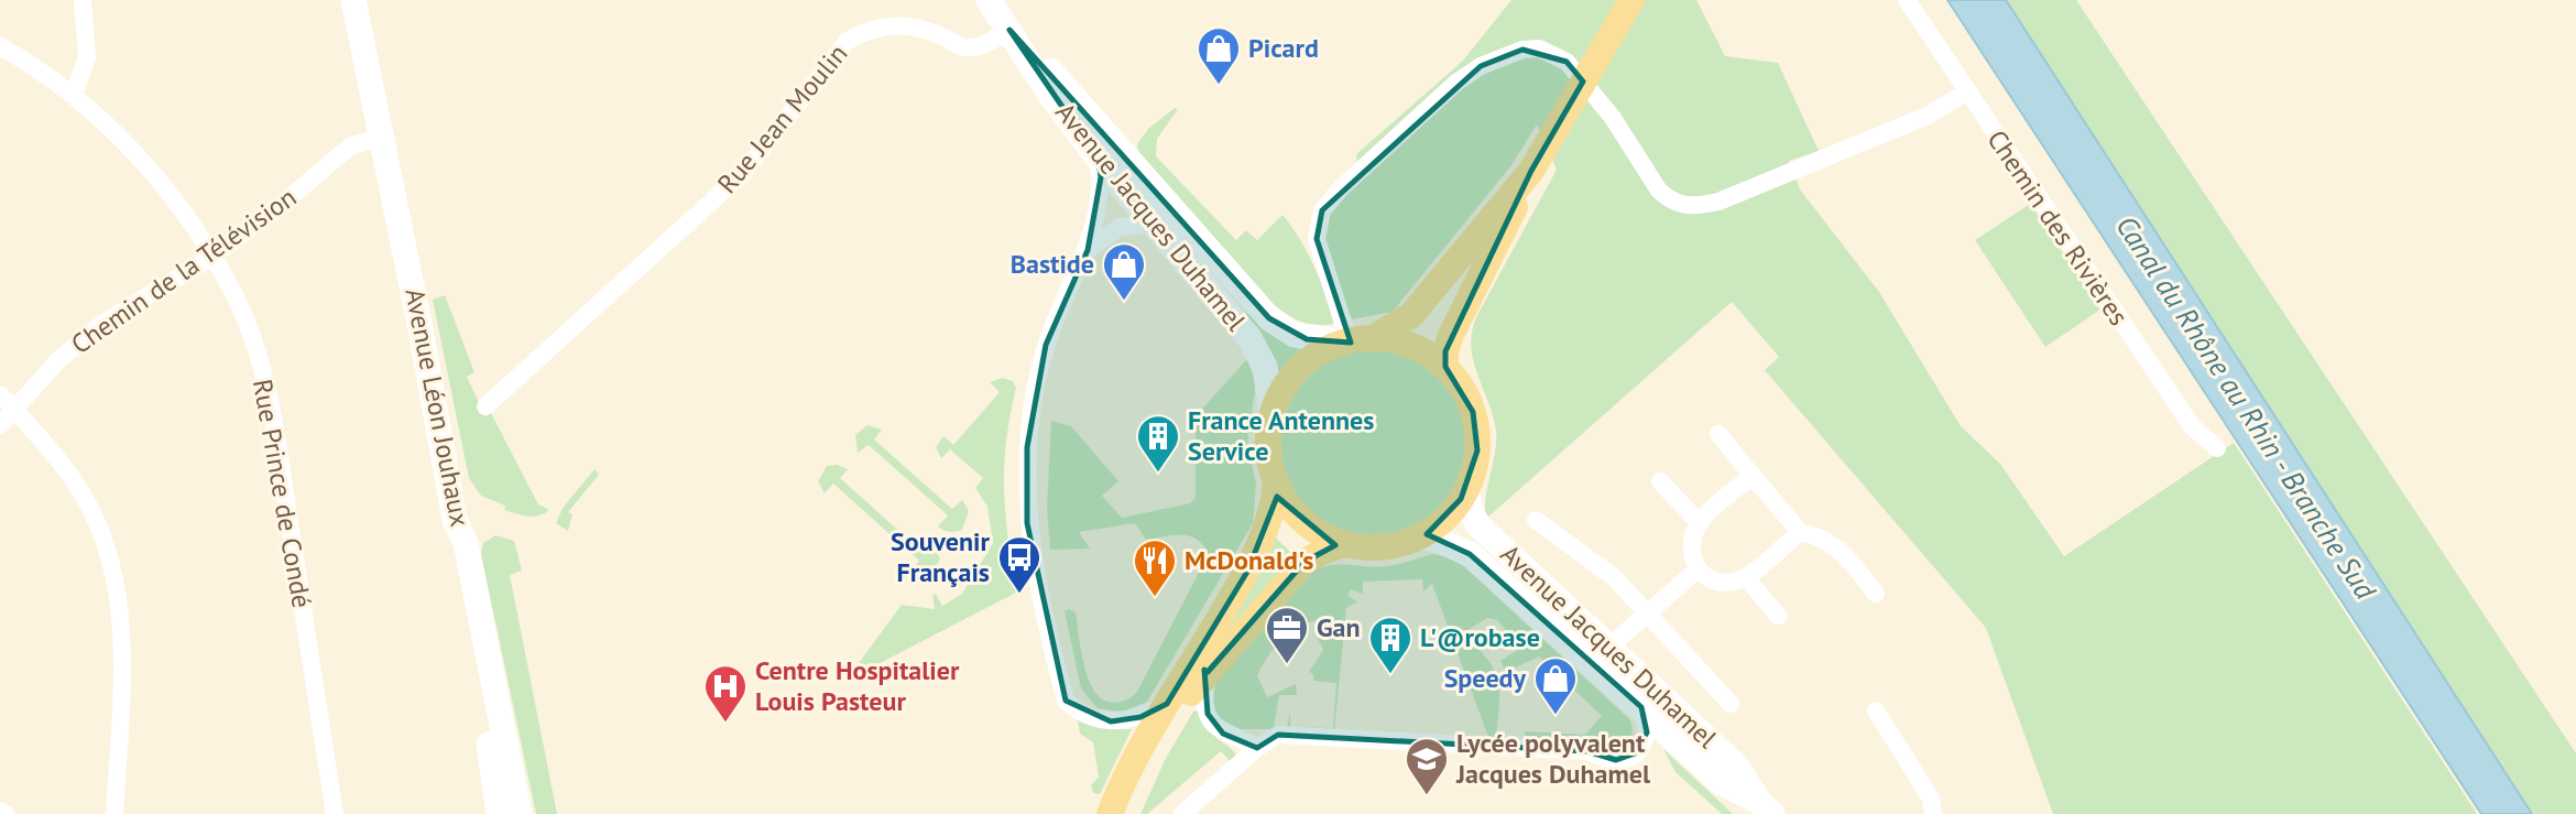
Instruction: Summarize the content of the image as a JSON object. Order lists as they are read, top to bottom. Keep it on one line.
{"streets":{"main road":["Avenue Jacques Duhamel","Avenue Léon Jouhaux"],"street":["Rue Jean Moulin","Chemin des Rivières","Chemin de la Télévision","Rue Prince de Condé"]},"crossings":[["Rue Jean Moulin","Avenue Jacques Duhamel"],["Chemin de la Télévision","Avenue Léon Jouhaux"],["Chemin de la Télévision","Rue Prince de Condé"]],"water":["Canal du Rhône au Rhin - Branche Sud"],"places":{"shop":["Picard","Bastide","Speedy"],"building":["France Antennes Service","L'@robase"],"bus stop":["Souvenir Français"],"restaurant":["McDonald's"],"office":["Gan"],"hospital":["Centre Hospitalier Louis Pasteur"],"school or university":["Lycée polyvalent Jacques Duhamel"]}}
